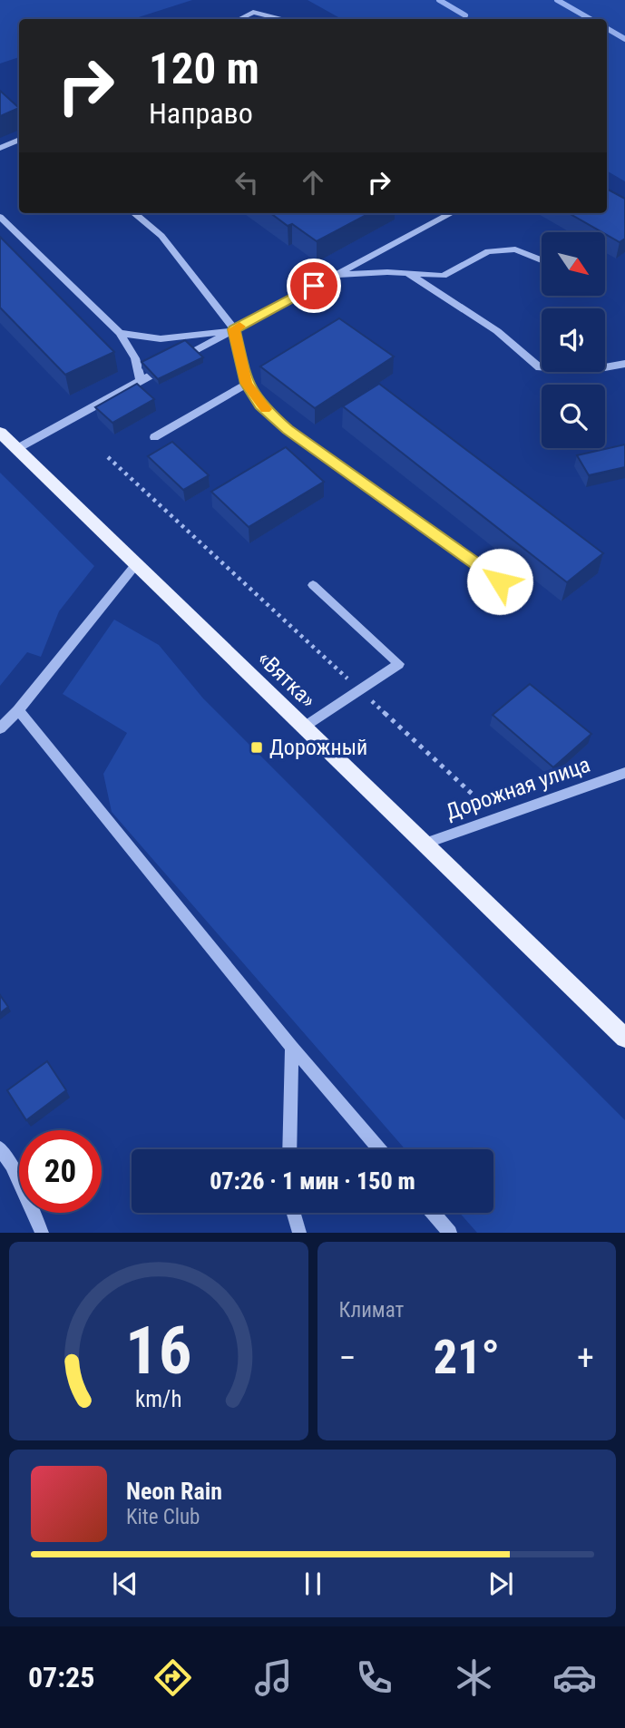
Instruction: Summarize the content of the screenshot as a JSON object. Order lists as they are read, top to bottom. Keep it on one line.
{"streets":{"main road":["«Вятка»"],"street":["Дорожная улица"]},"crossings":[["«Вятка»","Дорожная улица"]],"places":{"transit":["Дорожный"]},"north":"bottom right","page":{"turn":["120 m","Направо"],"limit":"20","trip":"07:26 · 1 мин · 150 m","tile":"Климат","heat":["−","21°","+"],"song":["Neon Rain","Kite Club"],"tabs":"07:25","gauge":["16","km/h"]}}
